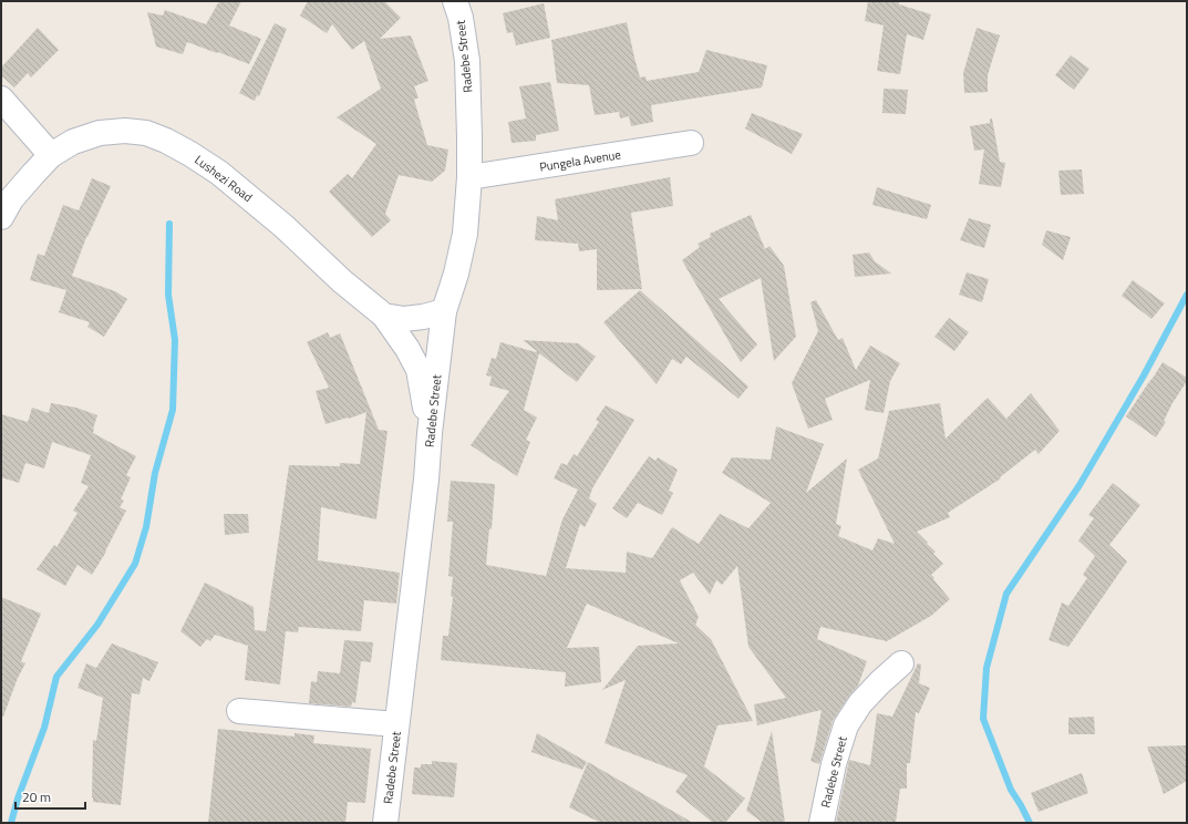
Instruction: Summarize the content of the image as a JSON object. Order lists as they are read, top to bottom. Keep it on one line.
{"streets":{"street":["Radebe Street","Pungela Avenue","Lushezi Road"]},"crossings":[["Radebe Street","Pungela Avenue"],["Radebe Street","Lushezi Road"]],"scale_bar":"20 m"}
